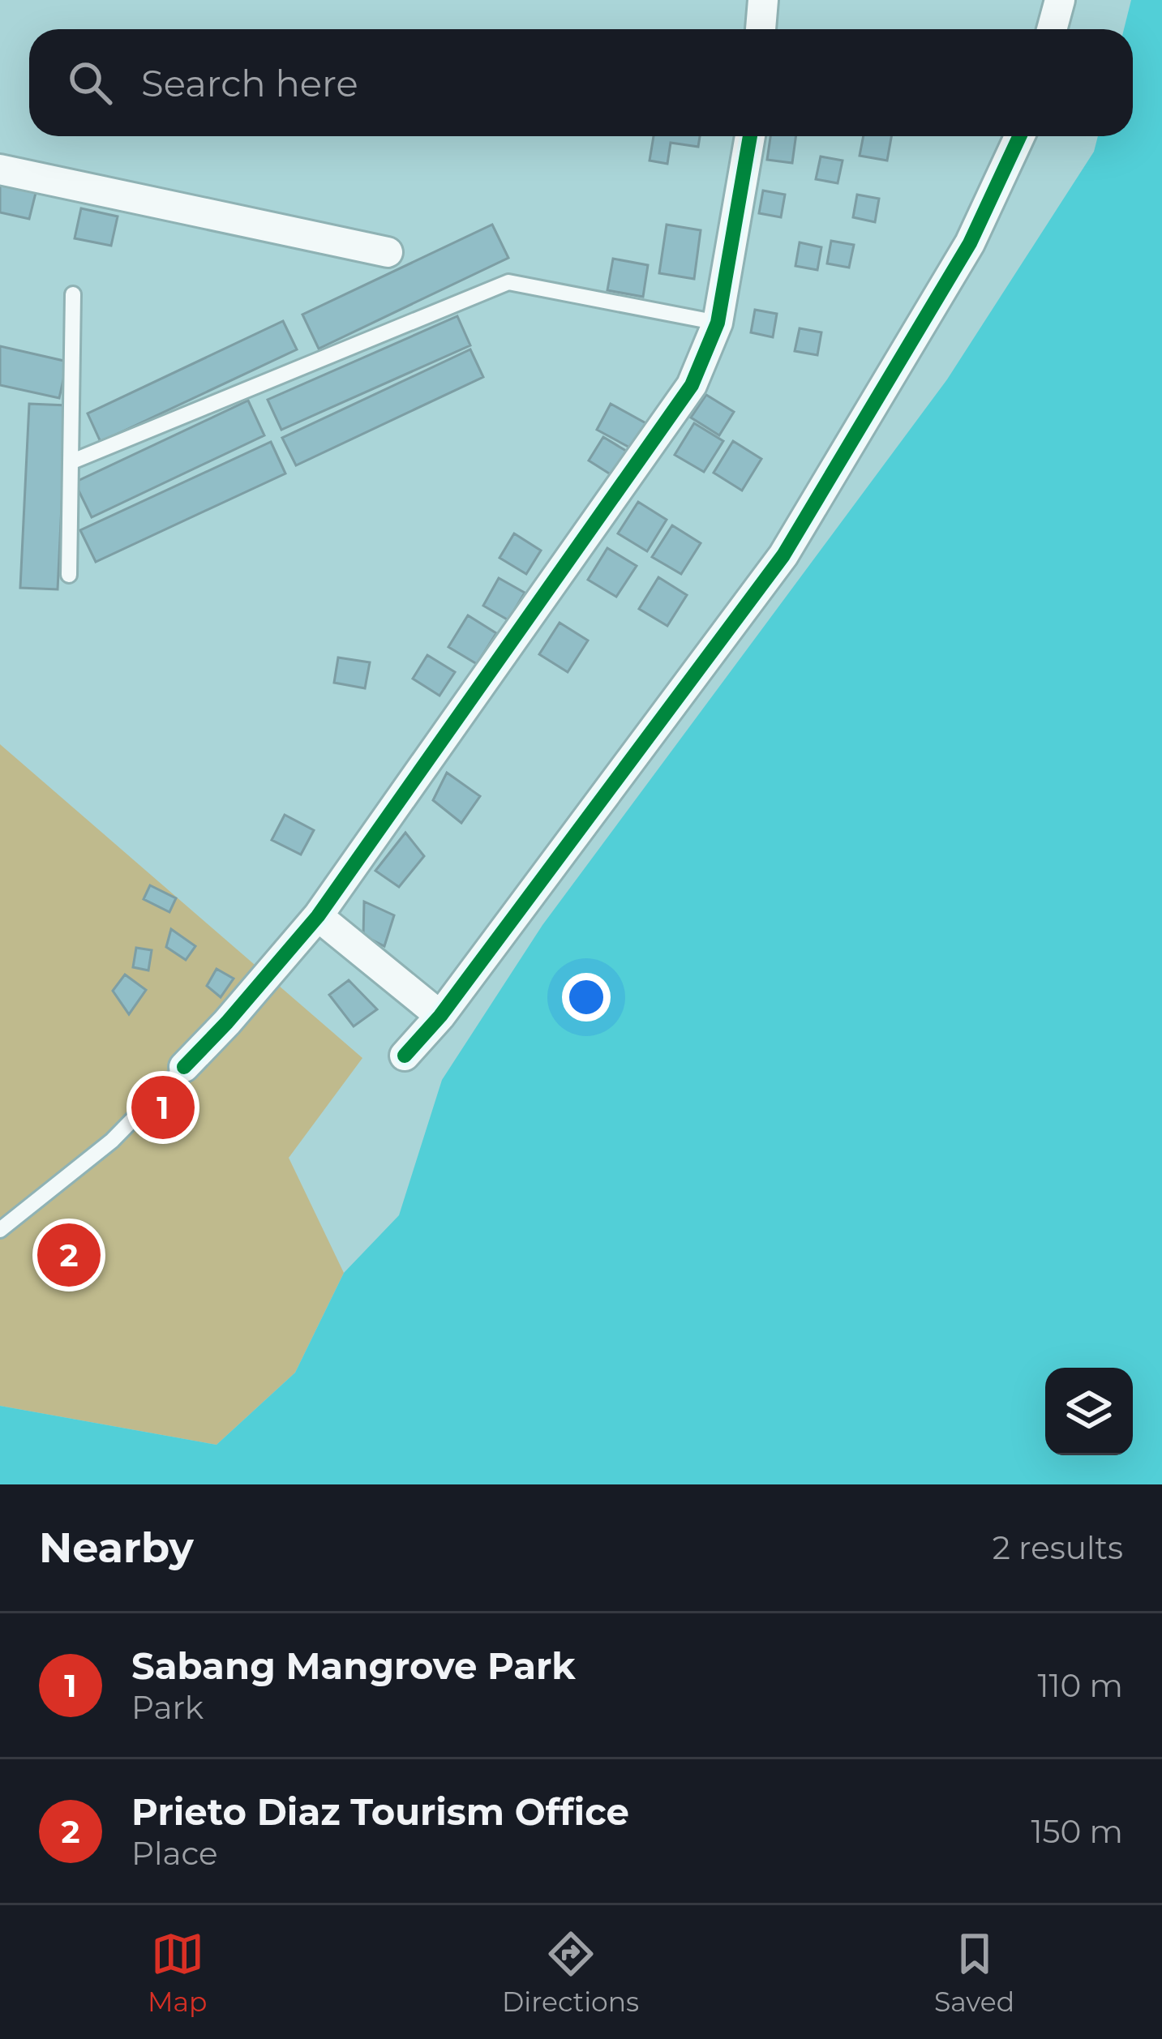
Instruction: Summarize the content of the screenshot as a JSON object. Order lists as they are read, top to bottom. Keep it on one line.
{"page":{"search":"Search here","pins":["1","2"],"heading":["Nearby","2 results"],"list":[{"mark":"1","name":"Sabang Mangrove Park","note":"Park","value":"110 m"},{"mark":"2","name":"Prieto Diaz Tourism Office","note":"Place","value":"150 m"}],"nav":["Map","Directions","Saved"]}}
